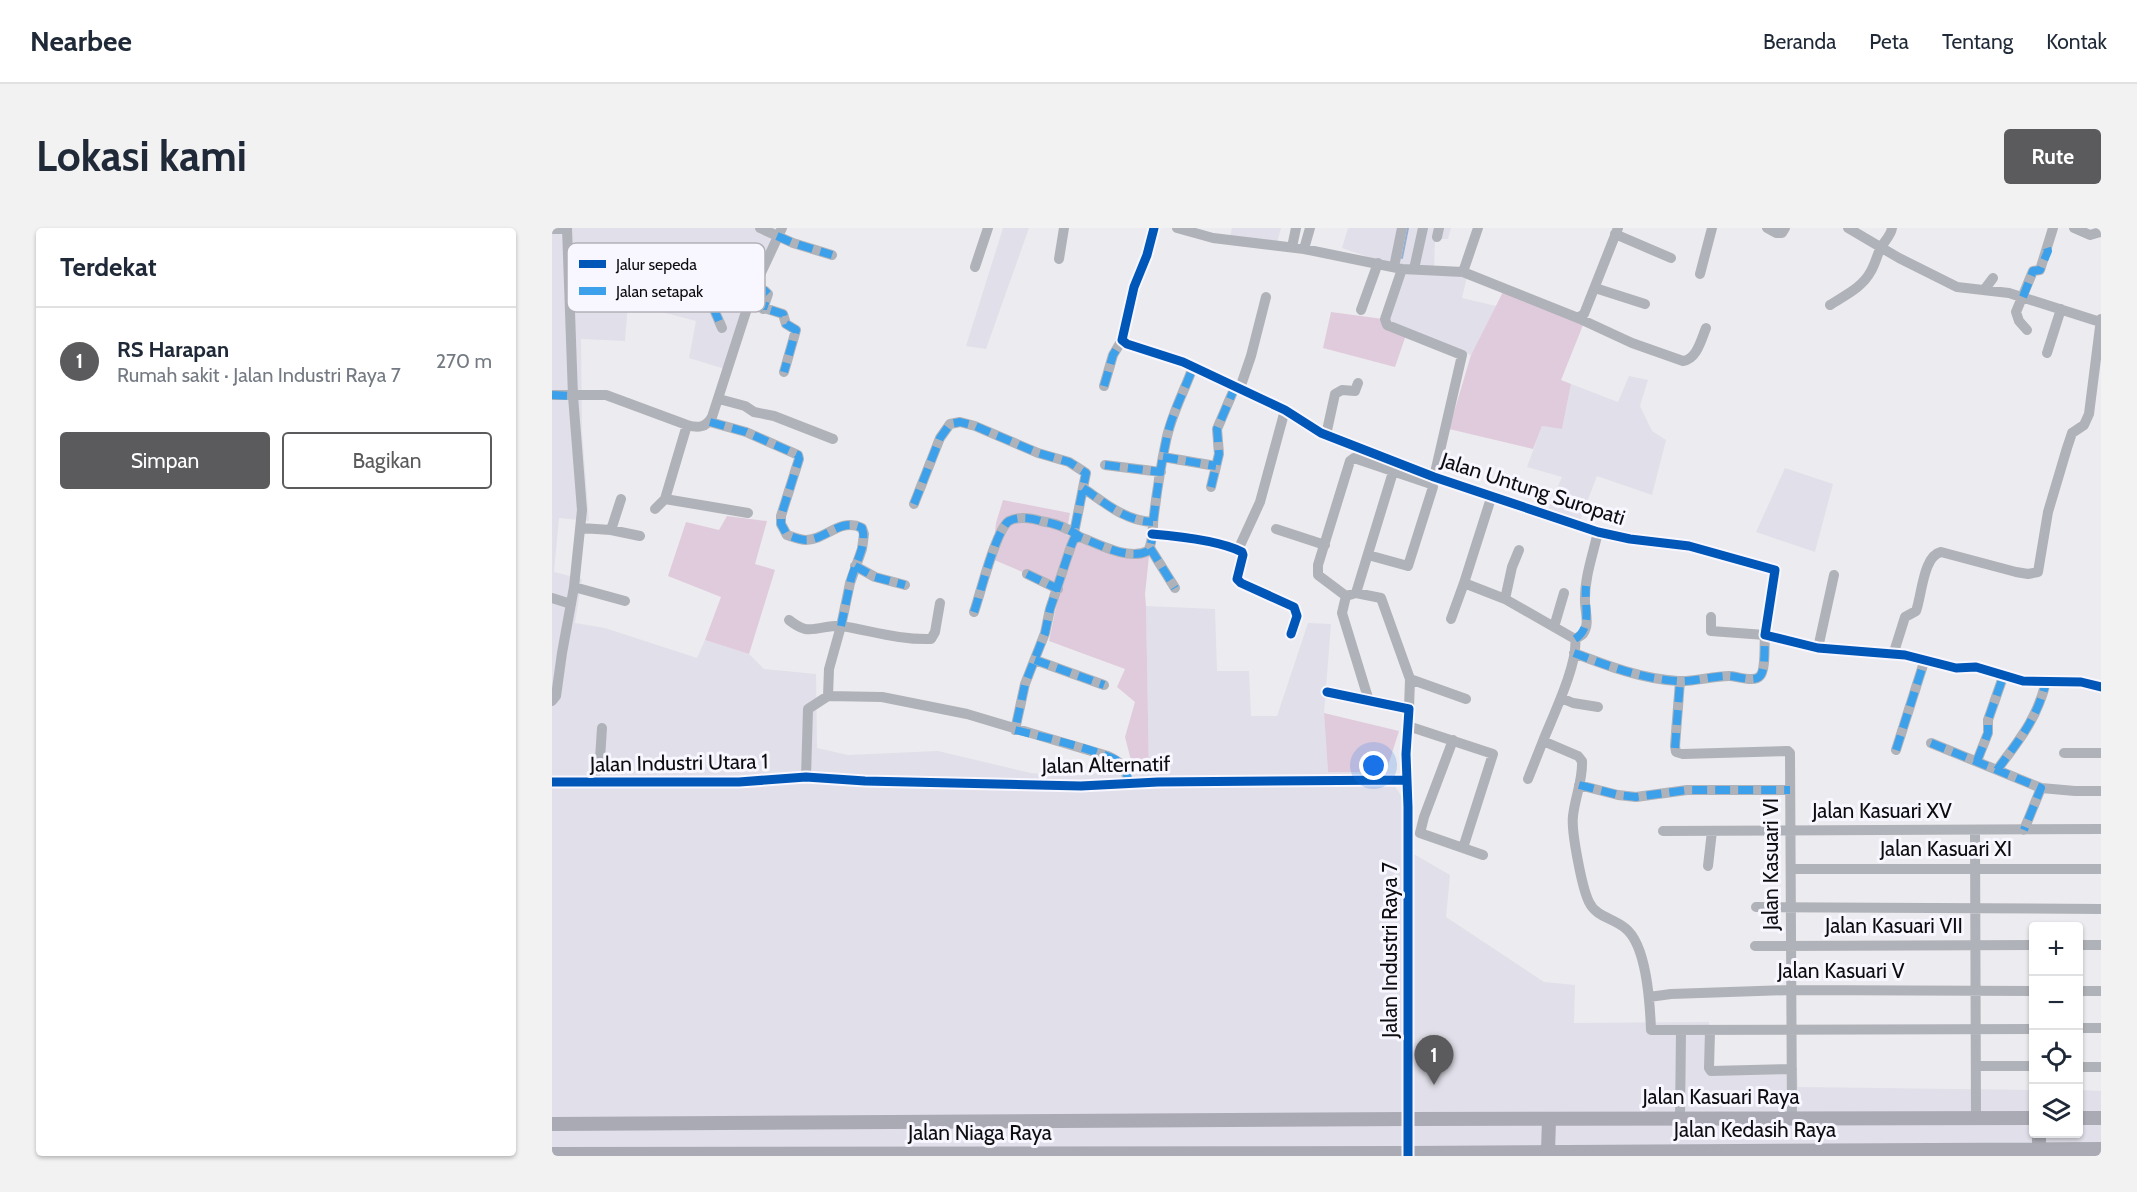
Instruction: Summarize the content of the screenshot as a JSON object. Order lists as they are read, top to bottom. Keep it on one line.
{"streets":{"main road":["Jalan Kasuari Raya","Jalan Kedasih Raya","Jalan Niaga Raya"],"street":["Jalan Untung Suropati","Jalan Industri Utara 1","Jalan Alternatif","Jalan Kasuari XV","Jalan Kasuari XI","Jalan Kasuari VI","Jalan Kasuari VII","Jalan Industri Raya 7","Jalan Kasuari V"]},"crossings":[["Jalan Industri Utara 1","Jalan Alternatif"],["Jalan Alternatif","Jalan Industri Raya 7"],["Jalan Kasuari XV","Jalan Kasuari VI"],["Jalan Kasuari XI","Jalan Kasuari VI"],["Jalan Kasuari VI","Jalan Kasuari VII"],["Jalan Kasuari VI","Jalan Kasuari V"],["Jalan Kasuari VI","Jalan Kasuari Raya"],["Jalan Industri Raya 7","Jalan Kasuari Raya"],["Jalan Industri Raya 7","Jalan Kedasih Raya"],["Jalan Industri Raya 7","Jalan Niaga Raya"],["Jalan Kasuari Raya","Jalan Niaga Raya"],["Jalan Kedasih Raya","Jalan Niaga Raya"]],"legend":["Jalur sepeda","Jalan setapak"],"page":{"header":"Nearbee","nav":["Beranda","Peta","Tentang","Kontak"],"buttons":["Rute",["Simpan","Bagikan"]],"title":"Lokasi kami","heading":"Terdekat","list":[{"mark":"1","name":"RS Harapan","note":"Rumah sakit · Jalan Industri Raya 7","value":"270 m"}],"map_buttons":["+","−"],"pins":"1"}}
